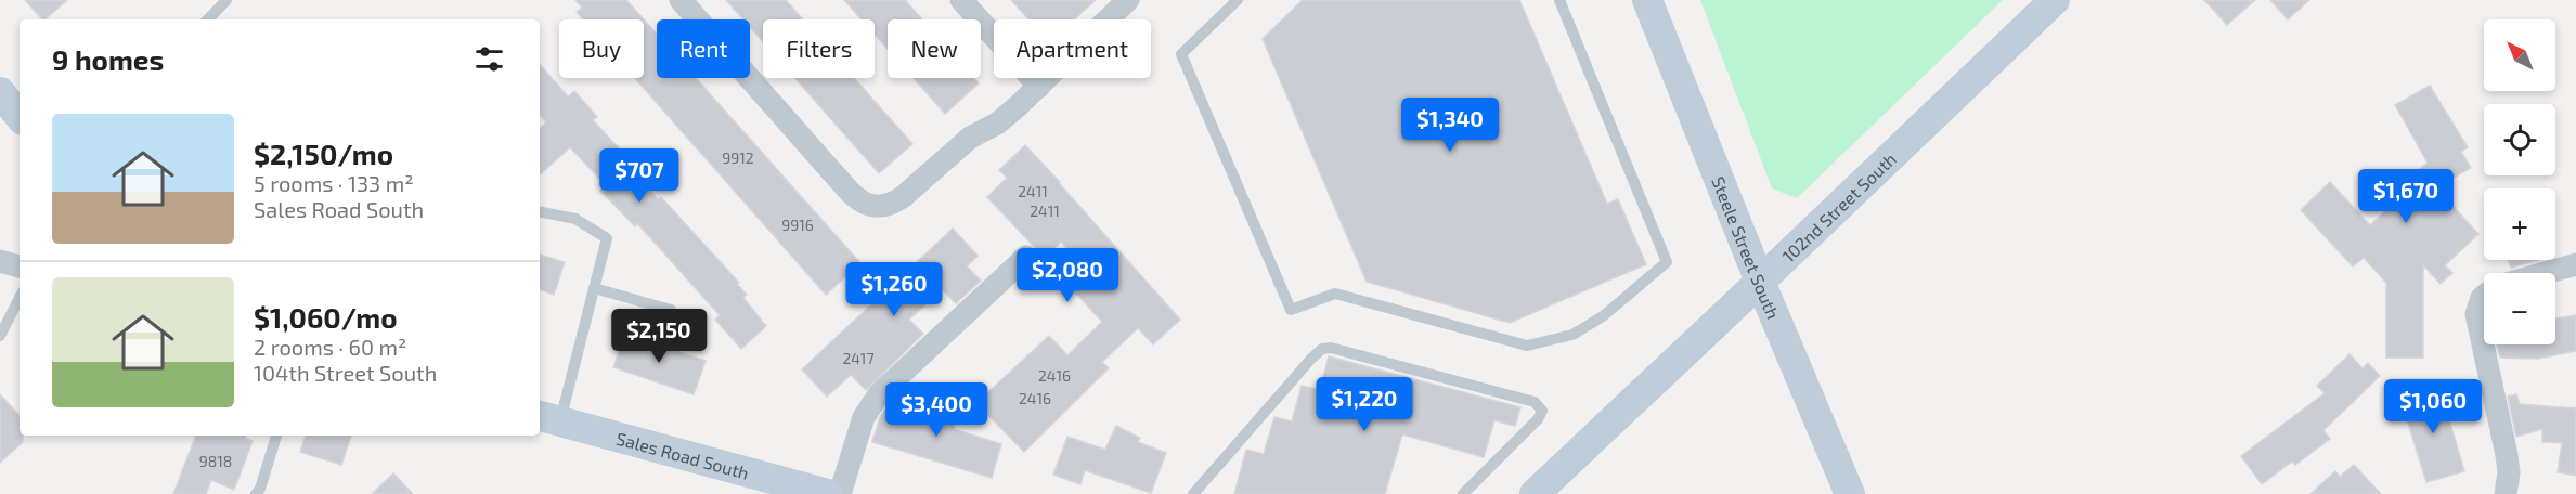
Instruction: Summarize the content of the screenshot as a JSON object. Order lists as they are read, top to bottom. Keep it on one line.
{"streets":{"street":["102nd Street South","Steele Street South","Sales Road South"]},"crossings":[["102nd Street South","Steele Street South"]],"house_numbers":["9912","2411","2411","9916","2417","2416","2416","9818"],"north":"top left","page":{"map_buttons":["+","−"],"chip":["Buy","Rent","Filters","New","Apartment"],"heading":"9 homes","price":["$1,340","$707","$1,670","$2,080","$1,260","$2,150","$1,220","$1,060","$3,400"],"list":[{"name":"$2,150/mo","note":"5 rooms · 133 m² · Sales Road South"},{"name":"$1,060/mo","note":"2 rooms · 60 m² · 104th Street South"}]}}
